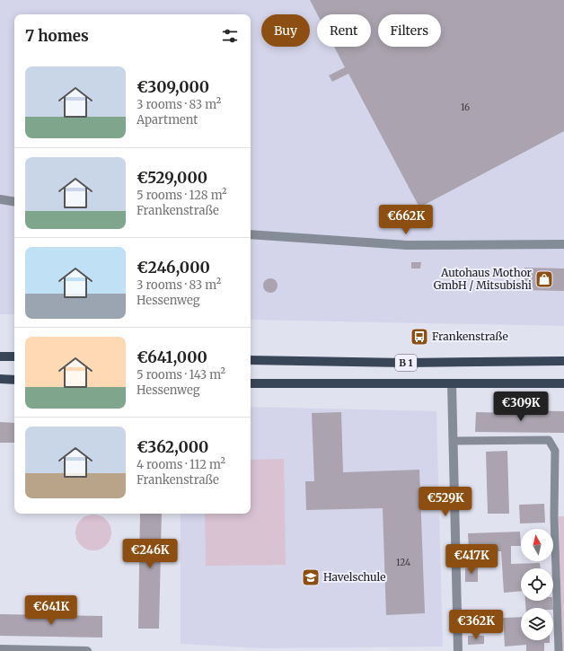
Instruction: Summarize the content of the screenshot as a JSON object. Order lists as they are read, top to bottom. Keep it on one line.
{"streets":{"main road":["B 1"]},"places":{"shop":["Autohaus Mothor GmbH / Mitsubishi"],"bus stop":["Frankenstraße"],"school or university":["Havelschule"]},"house_numbers":["16","124"],"north":"top","page":{"chip":["Buy","Rent","Filters"],"heading":"7 homes","list":[{"name":"€309,000","note":"3 rooms · 83 m² · Apartment"},{"name":"€529,000","note":"5 rooms · 128 m² · Frankenstraße"},{"name":"€246,000","note":"3 rooms · 83 m² · Hessenweg"},{"name":"€641,000","note":"5 rooms · 143 m² · Hessenweg"},{"name":"€362,000","note":"4 rooms · 112 m² · Frankenstraße"}],"price":["€662K","€309K","€529K","€246K","€417K","€641K","€362K"]}}
